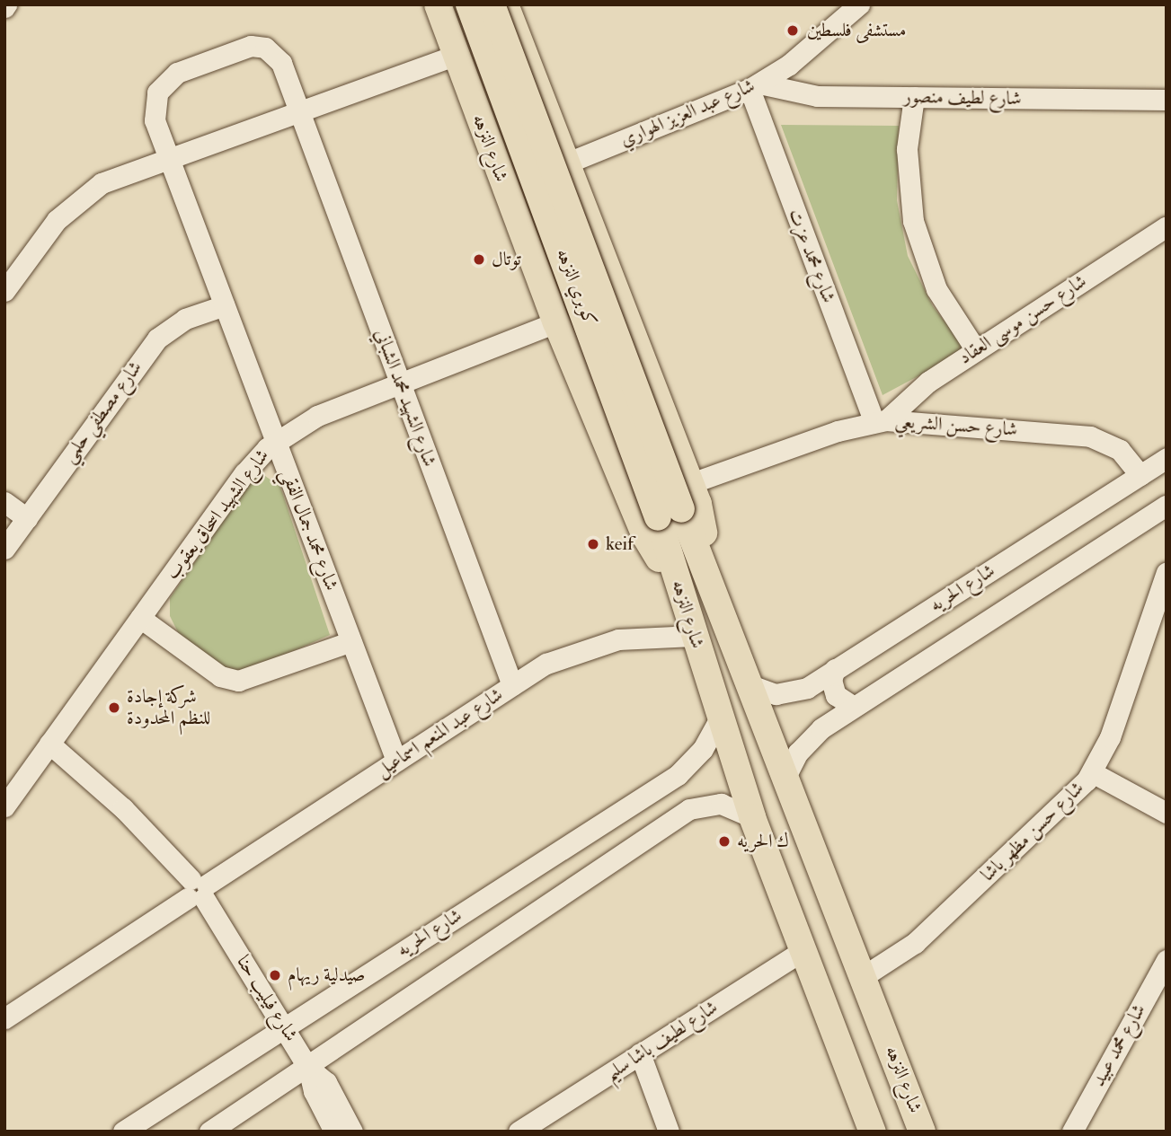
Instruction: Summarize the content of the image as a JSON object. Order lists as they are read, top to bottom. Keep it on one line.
{"streets":{"main road":["شارع النزهه","كوبري النزهه"],"street":["شارع لطيف منصور","شارع عبد العزيز الهواري","شارع محمد عزت","شارع حسن موسى العقاد","شارع الشهيد محمد الشباني","شارع مصطفي حلمي","شارع حسن الشريعي","شارع الشهيد اسحاق يعقوب","شارع محمد جمال الفقي","شارع الحريه","شارع عبد المنعم اسماعيل","شارع حسن مظهر باشا","شارع فيليب حنا","شارع لطيف باشا سليم","شارع محمد عبيد"]},"crossings":[["شارع لطيف منصور","شارع عبد العزيز الهواري"],["شارع لطيف منصور","شارع محمد عزت"],["شارع عبد العزيز الهواري","شارع النزهه"],["شارع عبد العزيز الهواري","شارع محمد عزت"],["شارع النزهه","كوبري النزهه"],["شارع النزهه","شارع حسن الشريعي"],["شارع النزهه","شارع الشهيد اسحاق يعقوب"],["شارع النزهه","شارع الحريه"],["شارع النزهه","شارع عبد المنعم اسماعيل"],["شارع النزهه","شارع حسن مظهر باشا"],["شارع النزهه","شارع لطيف باشا سليم"],["شارع محمد عزت","شارع حسن موسى العقاد"],["شارع محمد عزت","شارع حسن الشريعي"],["شارع حسن موسى العقاد","شارع حسن الشريعي"],["شارع الشهيد محمد الشباني","شارع الشهيد اسحاق يعقوب"],["شارع الشهيد محمد الشباني","شارع محمد جمال الفقي"],["شارع الشهيد محمد الشباني","شارع عبد المنعم اسماعيل"],["شارع مصطفي حلمي","شارع محمد جمال الفقي"],["شارع حسن الشريعي","شارع الحريه"],["شارع الشهيد اسحاق يعقوب","شارع محمد جمال الفقي"],["شارع الشهيد اسحاق يعقوب","شارع فيليب حنا"],["شارع محمد جمال الفقي","شارع عبد المنعم اسماعيل"],["شارع الحريه","شارع فيليب حنا"],["شارع عبد المنعم اسماعيل","شارع فيليب حنا"]],"places":["مستشفى فلسطين","توتال","keif","شركة إجادة للنظم المحدودة","ك الحريه","صيدلية ريهام"]}
